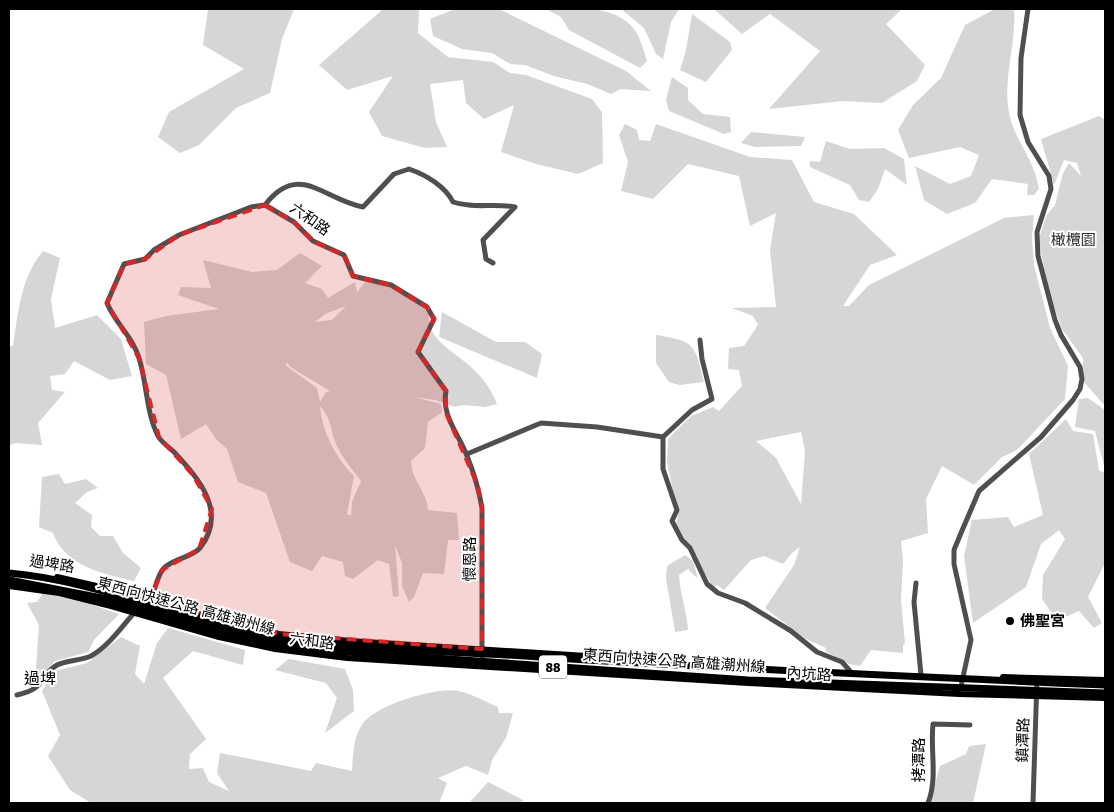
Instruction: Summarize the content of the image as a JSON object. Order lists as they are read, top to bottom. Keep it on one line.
{"streets":{"highway":["東西向快速公路 高雄潮州線","88"],"main road":["六和路","過埤路","內坑路"],"street":["懷恩路","鎮潭路","拷潭路"]},"crossings":[["六和路","懷恩路"],["六和路","過埤路"],["六和路","內坑路"],["懷恩路","內坑路"],["過埤路","東西向快速公路 高雄潮州線"],["內坑路","鎮潭路"]],"districts":["過埤"],"parks":["橄欖園"],"places":["佛聖宮"]}
